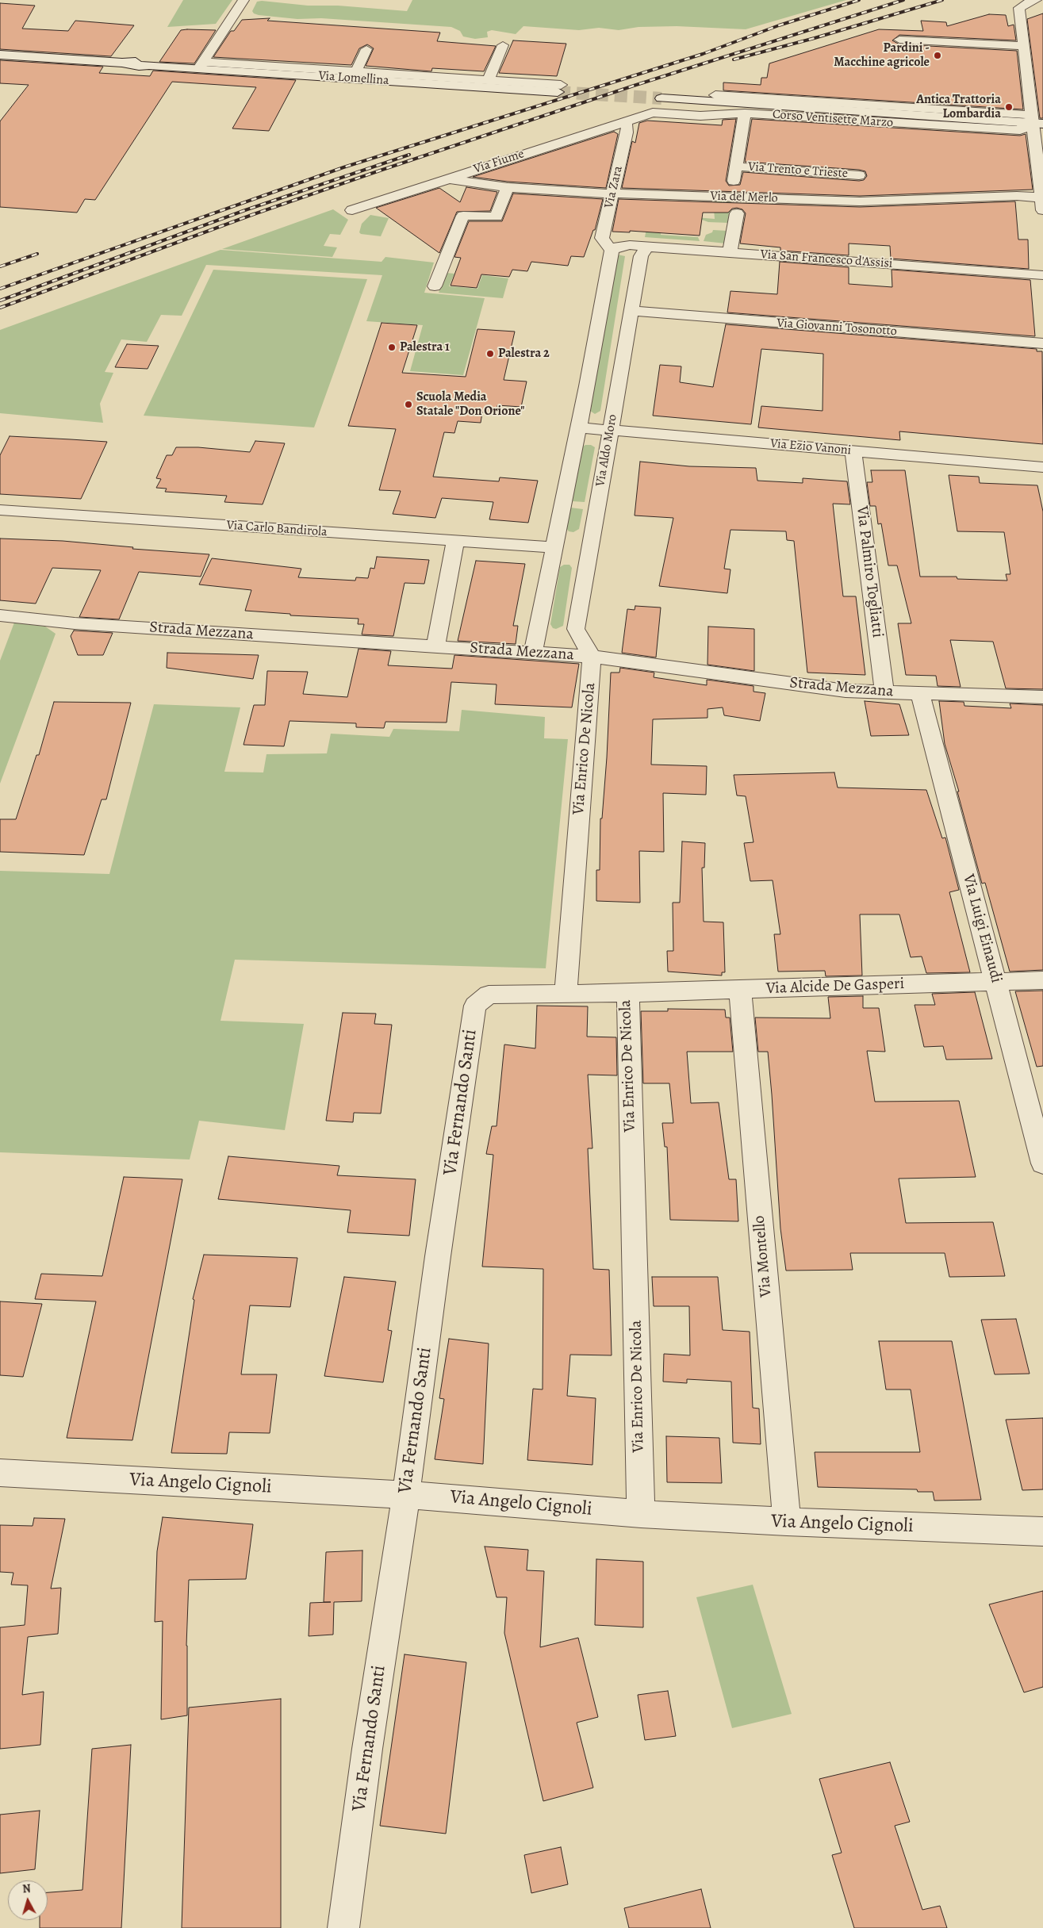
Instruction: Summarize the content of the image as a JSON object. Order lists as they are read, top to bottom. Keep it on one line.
{"streets":{"street":["Via Lomellina","Corso Ventisette Marzo","Via Fiume","Via Trento e Trieste","Via Zara","Via del Merlo","Via San Francesco d'Assisi","Via Giovanni Tosonotto","Via Ezio Vanoni","Via Aldo Moro","Via Carlo Bandirola","Via Palmiro Togliatti","Strada Mezzana","Via Enrico De Nicola","Via Luigi Einaudi","Via Alcide De Gasperi","Via Fernando Santi","Via Montello","Via Angelo Cignoli"]},"crossings":[["Corso Ventisette Marzo","Via Fiume"],["Via Fiume","Via Zara"],["Via Fiume","Via del Merlo"],["Via Zara","Via del Merlo"],["Via Zara","Via San Francesco d'Assisi"],["Via San Francesco d'Assisi","Via Aldo Moro"],["Via Giovanni Tosonotto","Via Aldo Moro"],["Via Ezio Vanoni","Via Aldo Moro"],["Via Ezio Vanoni","Via Palmiro Togliatti"],["Via Aldo Moro","Strada Mezzana"],["Via Aldo Moro","Via Enrico De Nicola"],["Via Palmiro Togliatti","Strada Mezzana"],["Strada Mezzana","Via Enrico De Nicola"],["Strada Mezzana","Via Luigi Einaudi"],["Via Enrico De Nicola","Via Alcide De Gasperi"],["Via Enrico De Nicola","Via Fernando Santi"],["Via Enrico De Nicola","Via Angelo Cignoli"],["Via Luigi Einaudi","Via Alcide De Gasperi"],["Via Alcide De Gasperi","Via Montello"],["Via Fernando Santi","Via Angelo Cignoli"],["Via Montello","Via Angelo Cignoli"]],"places":["Pardini - Macchine agricole","Antica Trattoria Lombardia","Palestra 1","Palestra 2","Scuola Media Statale \"Don Orione\""],"north":"top"}
